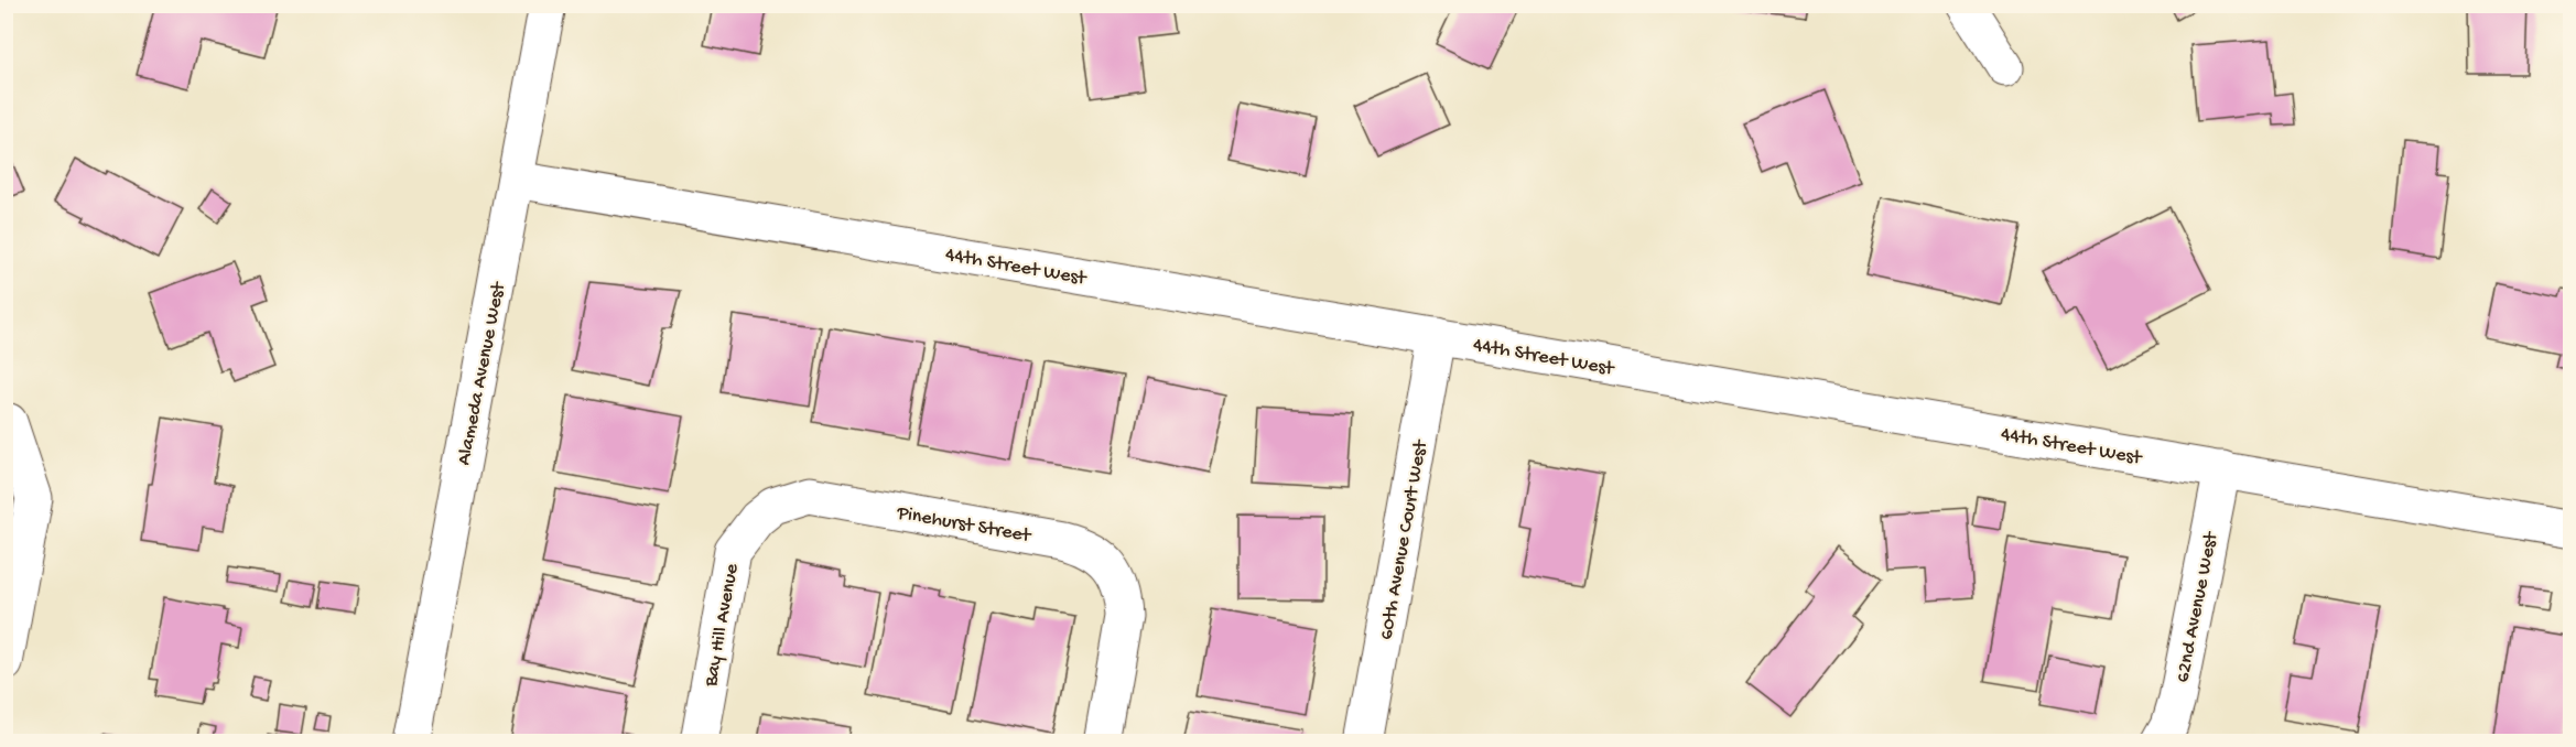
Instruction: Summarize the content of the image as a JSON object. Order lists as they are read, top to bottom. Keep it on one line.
{"streets":{"street":["44th Street West","Alameda Avenue West","Pinehurst Street","60th Avenue Court West","62nd Avenue West","Bay Hill Avenue"]},"crossings":[["44th Street West","Alameda Avenue West"],["44th Street West","60th Avenue Court West"],["44th Street West","62nd Avenue West"],["Pinehurst Street","Bay Hill Avenue"]]}
